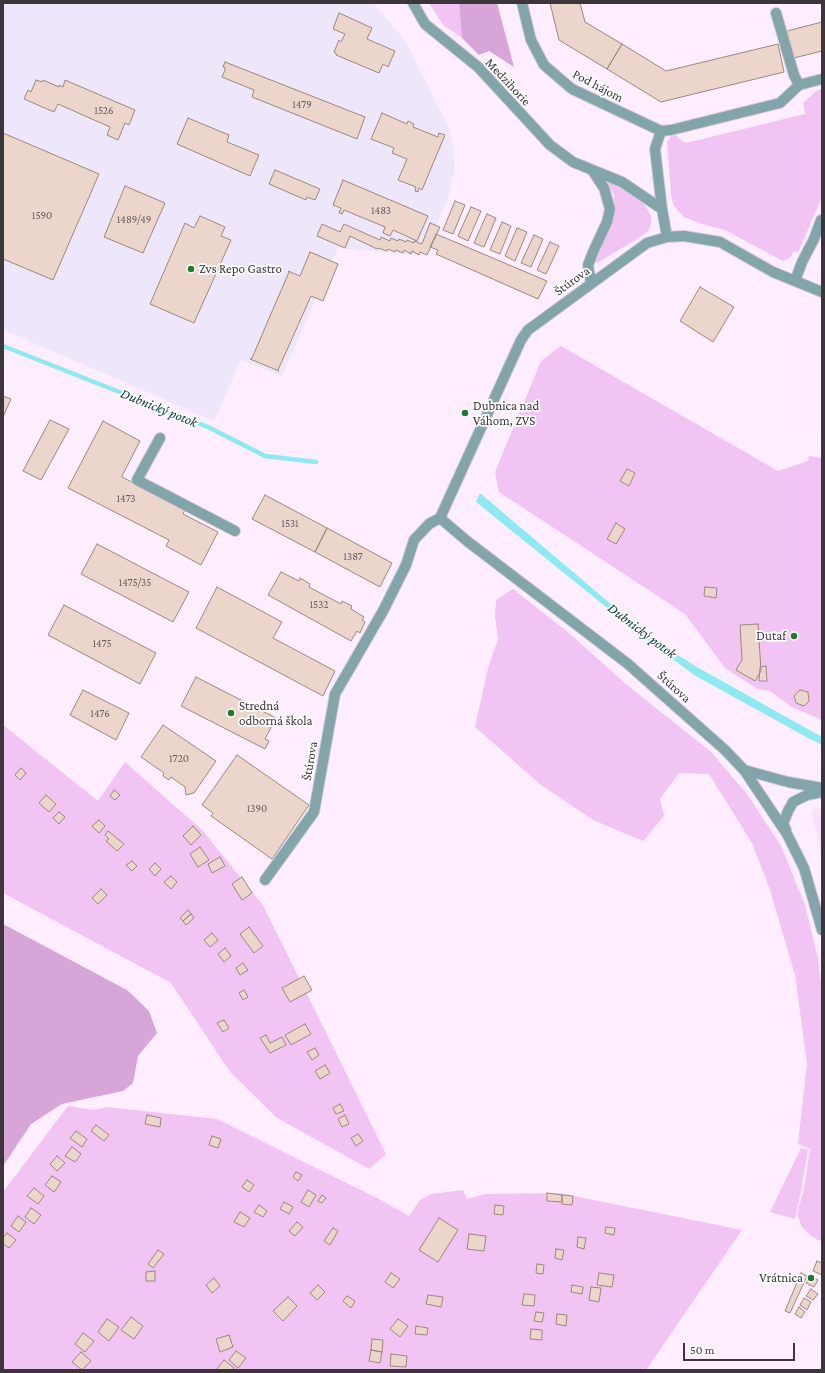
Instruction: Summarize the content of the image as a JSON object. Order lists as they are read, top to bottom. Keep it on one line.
{"streets":{"street":["Medzihorie","Pod hájom","Štúrova"]},"water":["Dubnický potok"],"places":["Zvs Repo Gastro","Dubnica nad Váhom, ZVS","Dutaf","Stredná odborná škola","Vrátnica"],"house_numbers":["1479","1526","1483","1590","1489/49","1473","1531","1387","1475/35","1532","1475","1476","1720","1390"],"scale_bar":"50 m"}
